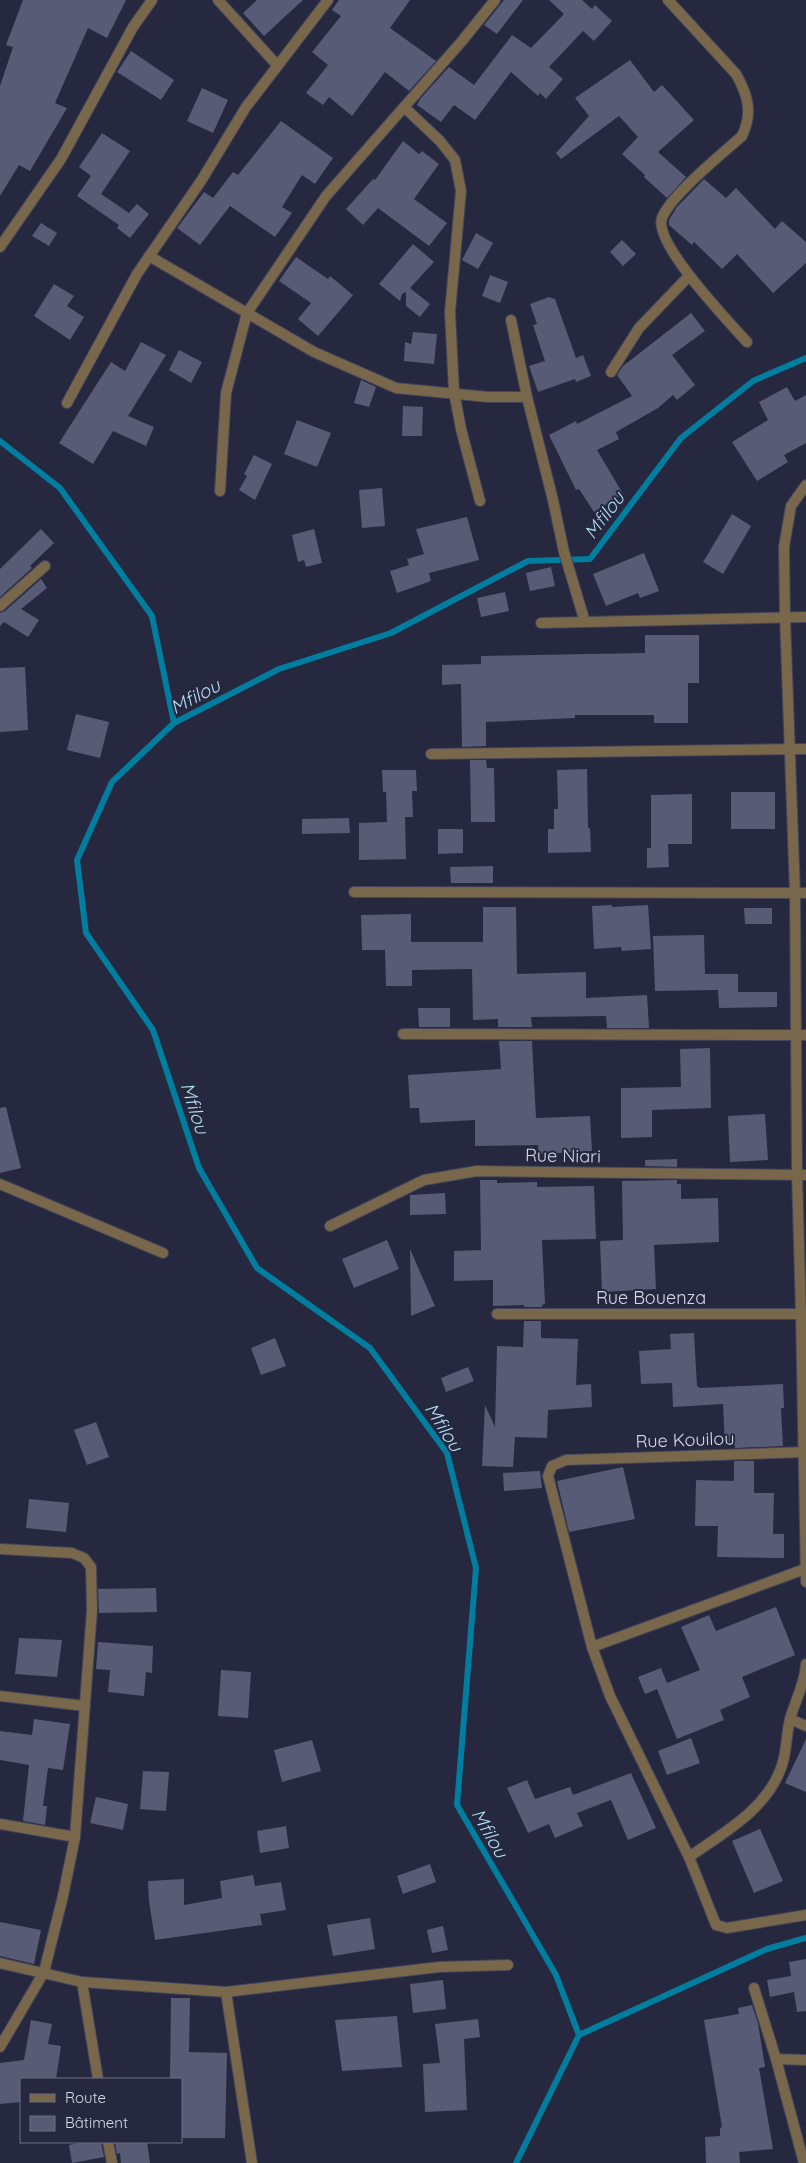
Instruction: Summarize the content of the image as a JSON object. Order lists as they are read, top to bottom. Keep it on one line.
{"streets":{"street":["Rue Niari","Rue Bouenza","Rue Kouilou"]},"water":["Mfilou"],"legend":["Route","Bâtiment"]}
